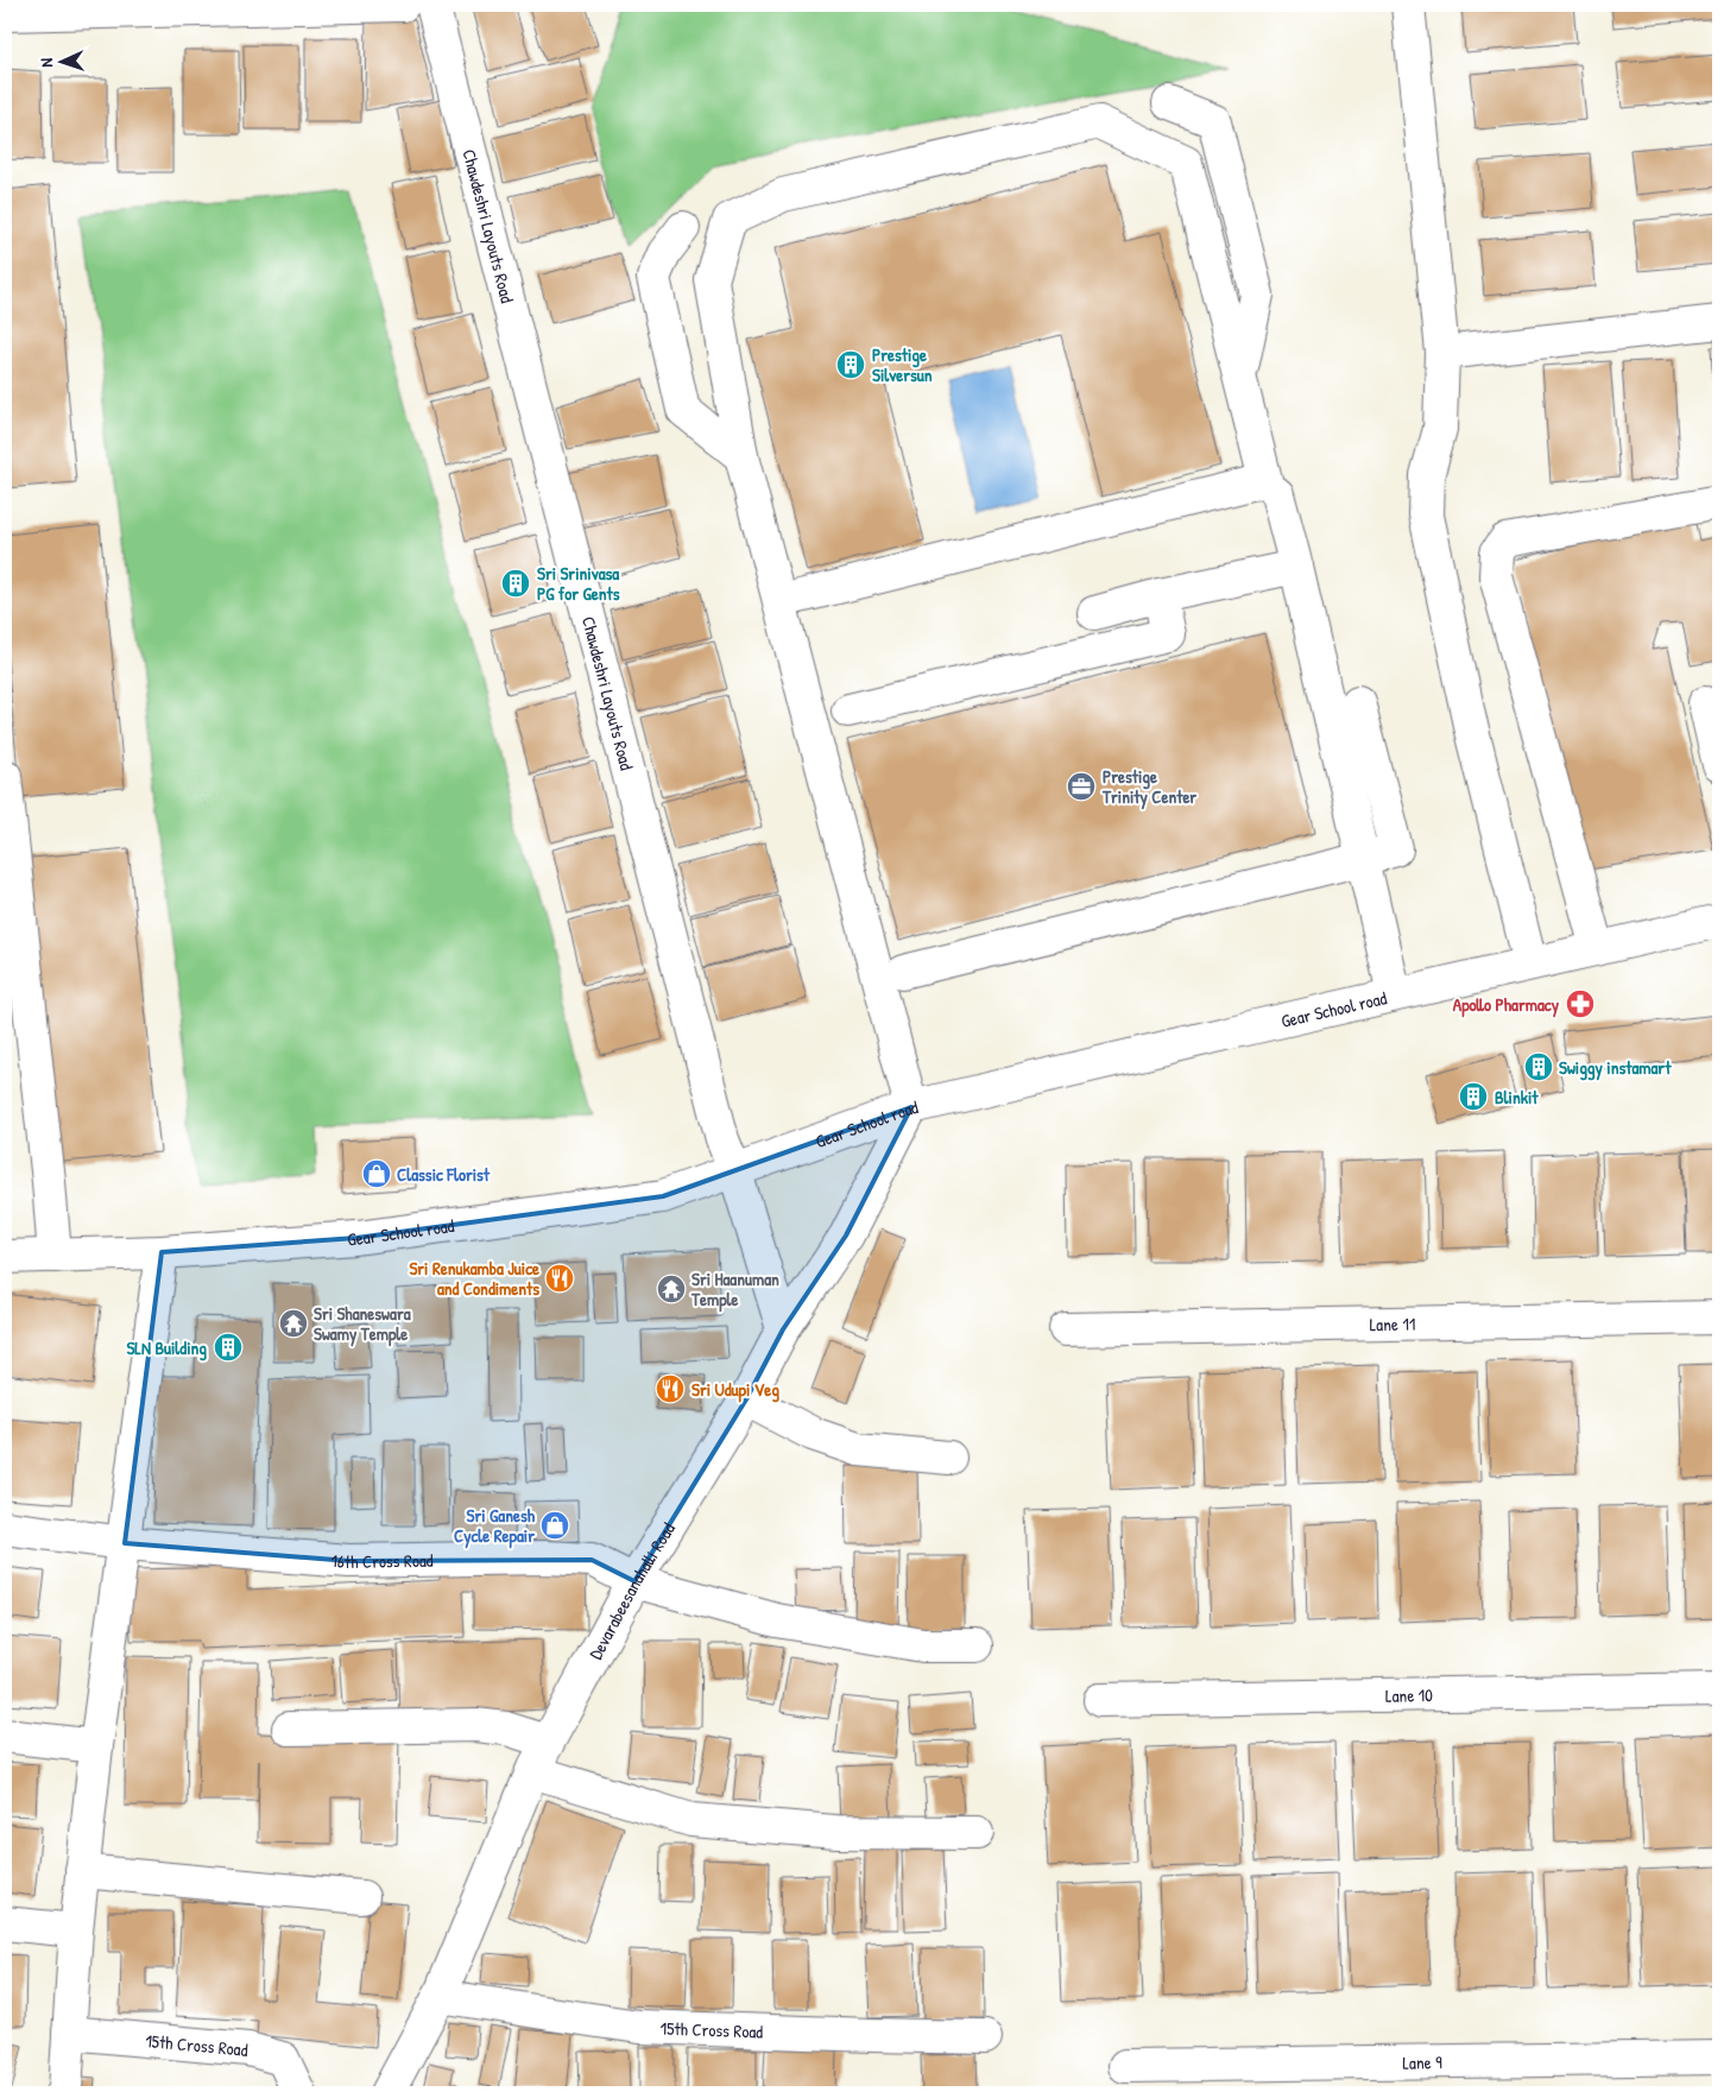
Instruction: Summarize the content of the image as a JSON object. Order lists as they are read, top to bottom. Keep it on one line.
{"streets":{"street":["Chawdeshri Layouts Road","Gear School road","Lane 11","16th Cross Road","Devarabeesanahalli Road","Lane 10","15th Cross Road","Lane 9"]},"crossings":[["Chawdeshri Layouts Road","Gear School road"],["Chawdeshri Layouts Road","Devarabeesanahalli Road"],["Gear School road","Devarabeesanahalli Road"],["16th Cross Road","Devarabeesanahalli Road"],["Devarabeesanahalli Road","15th Cross Road"]],"places":{"building":["Prestige Silversun","Sri Srinivasa PG for Gents","Swiggy instamart","Blinkit","SLN Building"],"office":["Prestige Trinity Center"],"pharmacy":["Apollo Pharmacy"],"shop":["Classic Florist","Sri Ganesh Cycle Repair"],"restaurant":["Sri Renukamba Juice and Condiments","Sri Udupi Veg"],"temple":["Sri Haanuman Temple","Sri Shaneswara Swamy Temple"]},"north":"left"}
